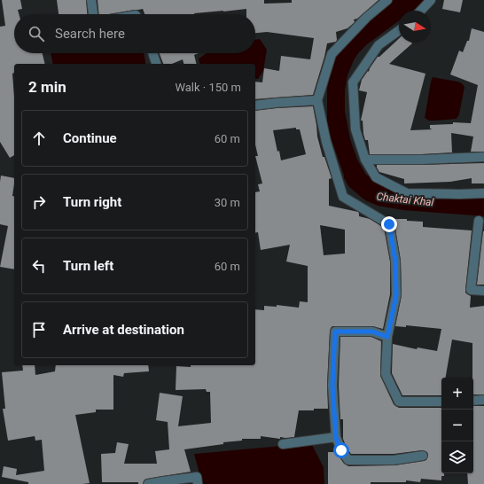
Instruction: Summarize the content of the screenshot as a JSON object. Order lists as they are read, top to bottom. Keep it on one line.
{"water":["Chaktai Khal"],"north":"right","page":{"search":"Search here","heading":["2 min","Walk · 150 m"],"list":[["Continue","60 m"],["Turn right","30 m"],["Turn left","60 m"],"Arrive at destination"],"map_buttons":["+","−"]}}
